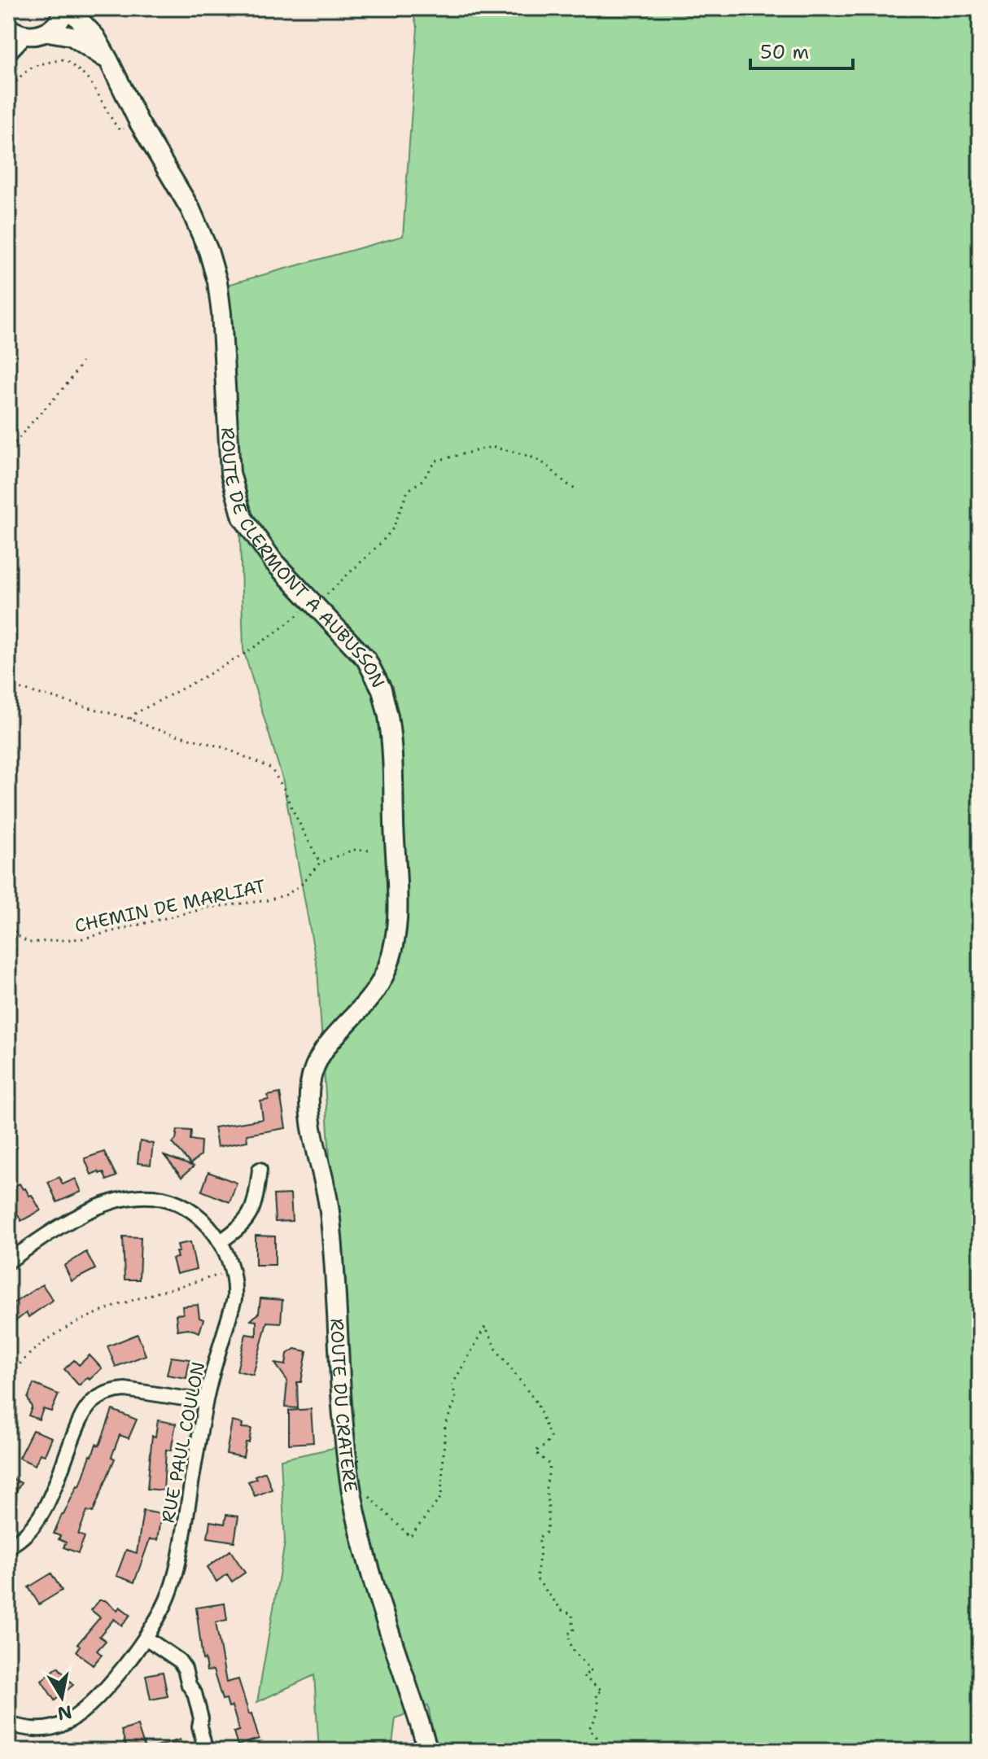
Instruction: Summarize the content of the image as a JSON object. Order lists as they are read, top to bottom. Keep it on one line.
{"streets":{"main road":["ROUTE DE CLERMONT À AUBUSSON","ROUTE DU CRATÈRE"],"street":["RUE PAUL COULON"],"path":["CHEMIN DE MARLIAT"]},"crossings":[["ROUTE DE CLERMONT À AUBUSSON","ROUTE DU CRATÈRE"]],"scale_bar":"50 m","north":"bottom"}
